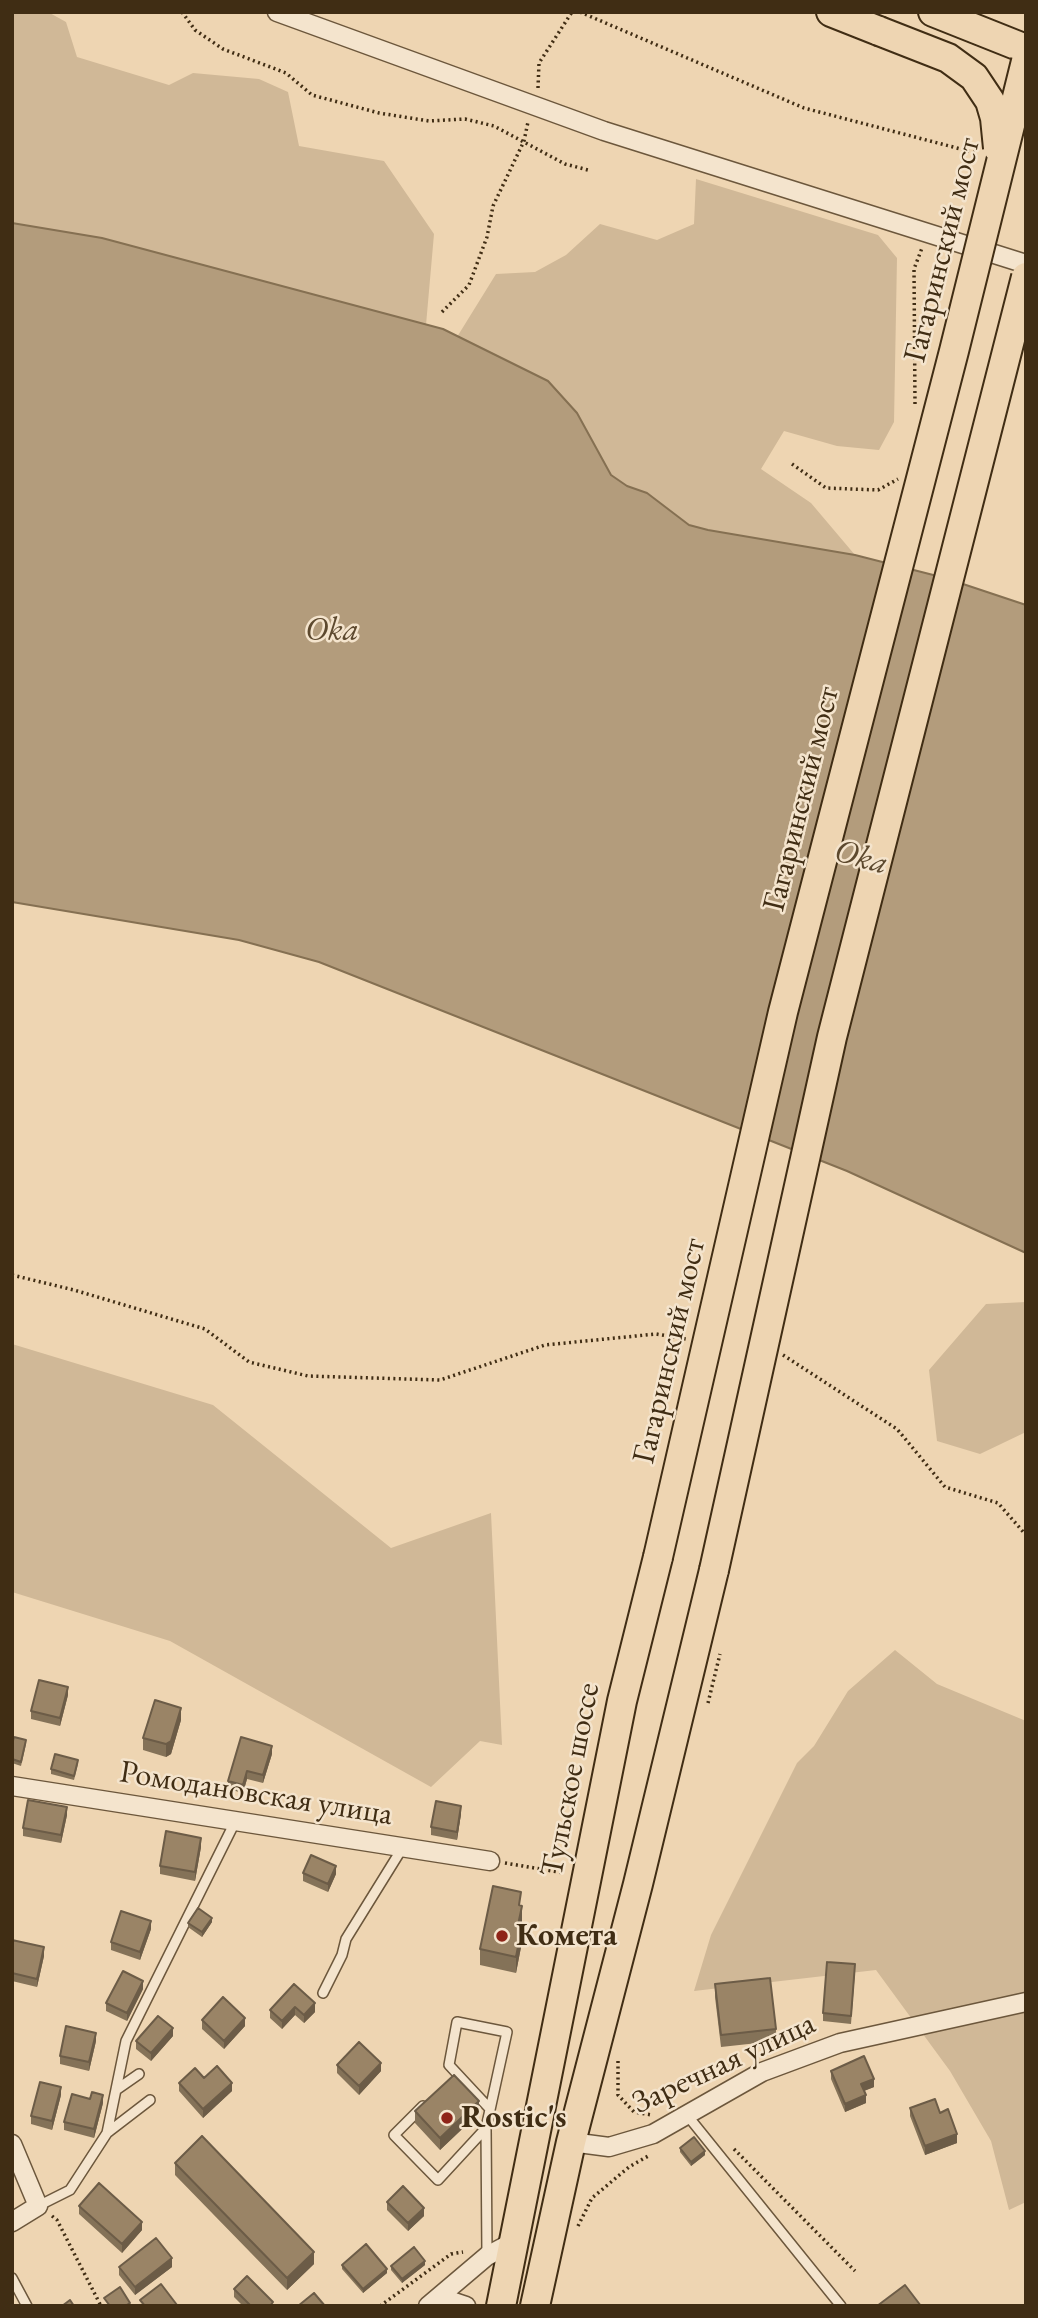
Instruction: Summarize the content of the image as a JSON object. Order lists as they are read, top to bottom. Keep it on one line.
{"streets":{"main road":["Гагаринский мост","Тульское шоссе"],"street":["Ромодановская улица","Заречная улица"]},"crossings":[["Гагаринский мост","Тульское шоссе"]],"water":["Oka"],"places":["Комета","Rostic's"]}
